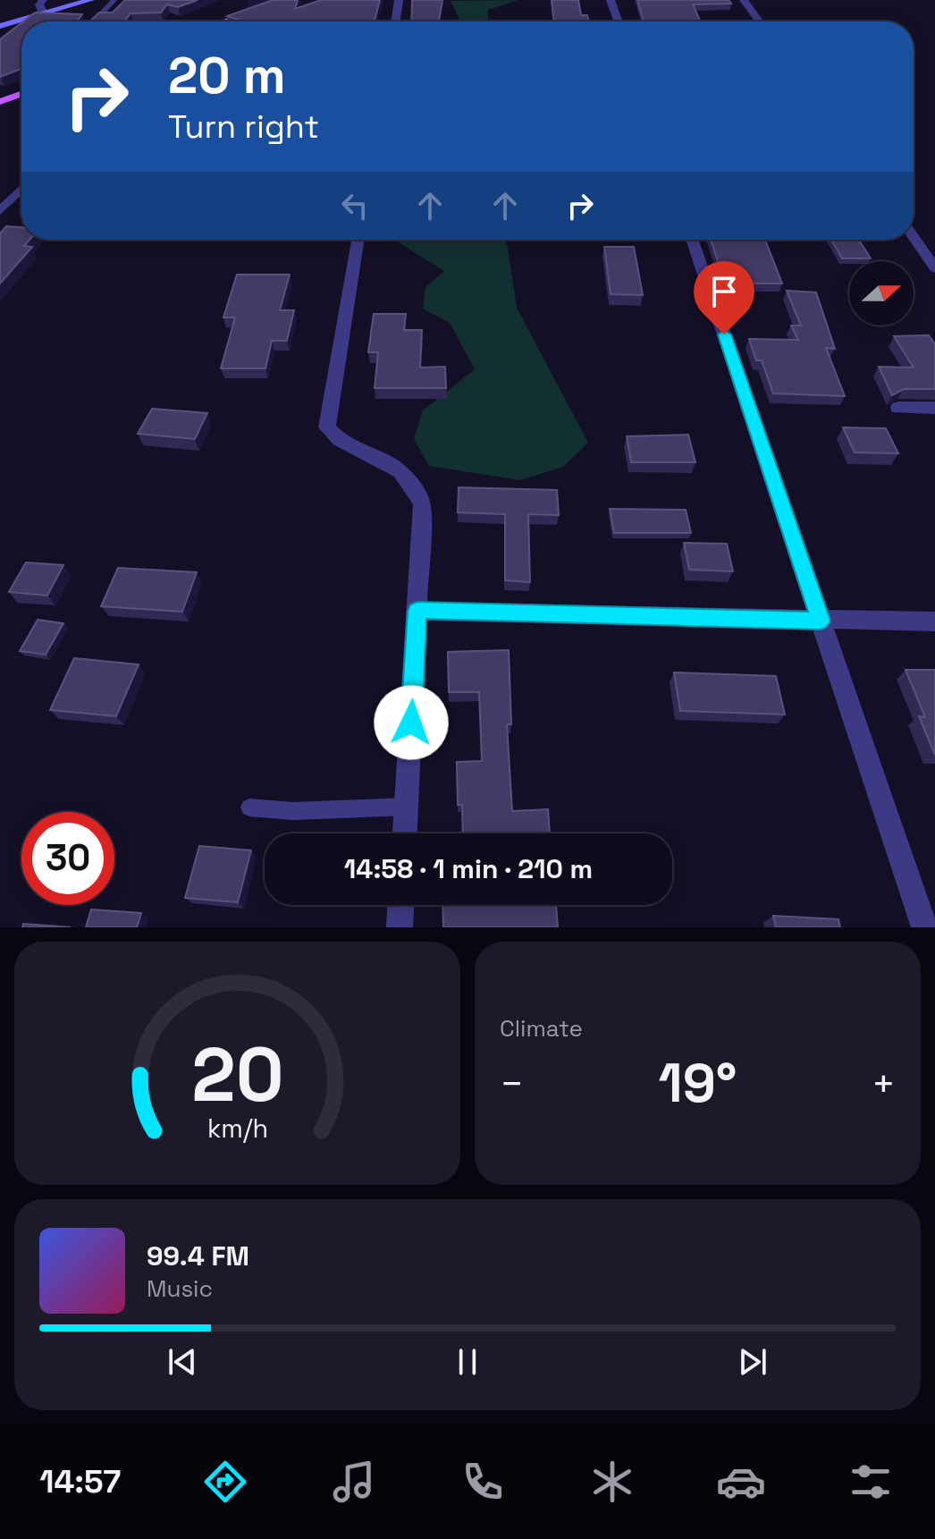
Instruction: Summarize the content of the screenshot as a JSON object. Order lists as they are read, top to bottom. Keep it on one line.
{"north":"right","page":{"turn":["20 m","Turn right"],"limit":"30","trip":"14:58 · 1 min · 210 m","tile":"Climate","heat":["−","19°","+"],"song":["99.4 FM","Music"],"tabs":"14:57","gauge":["20","km/h"]}}
